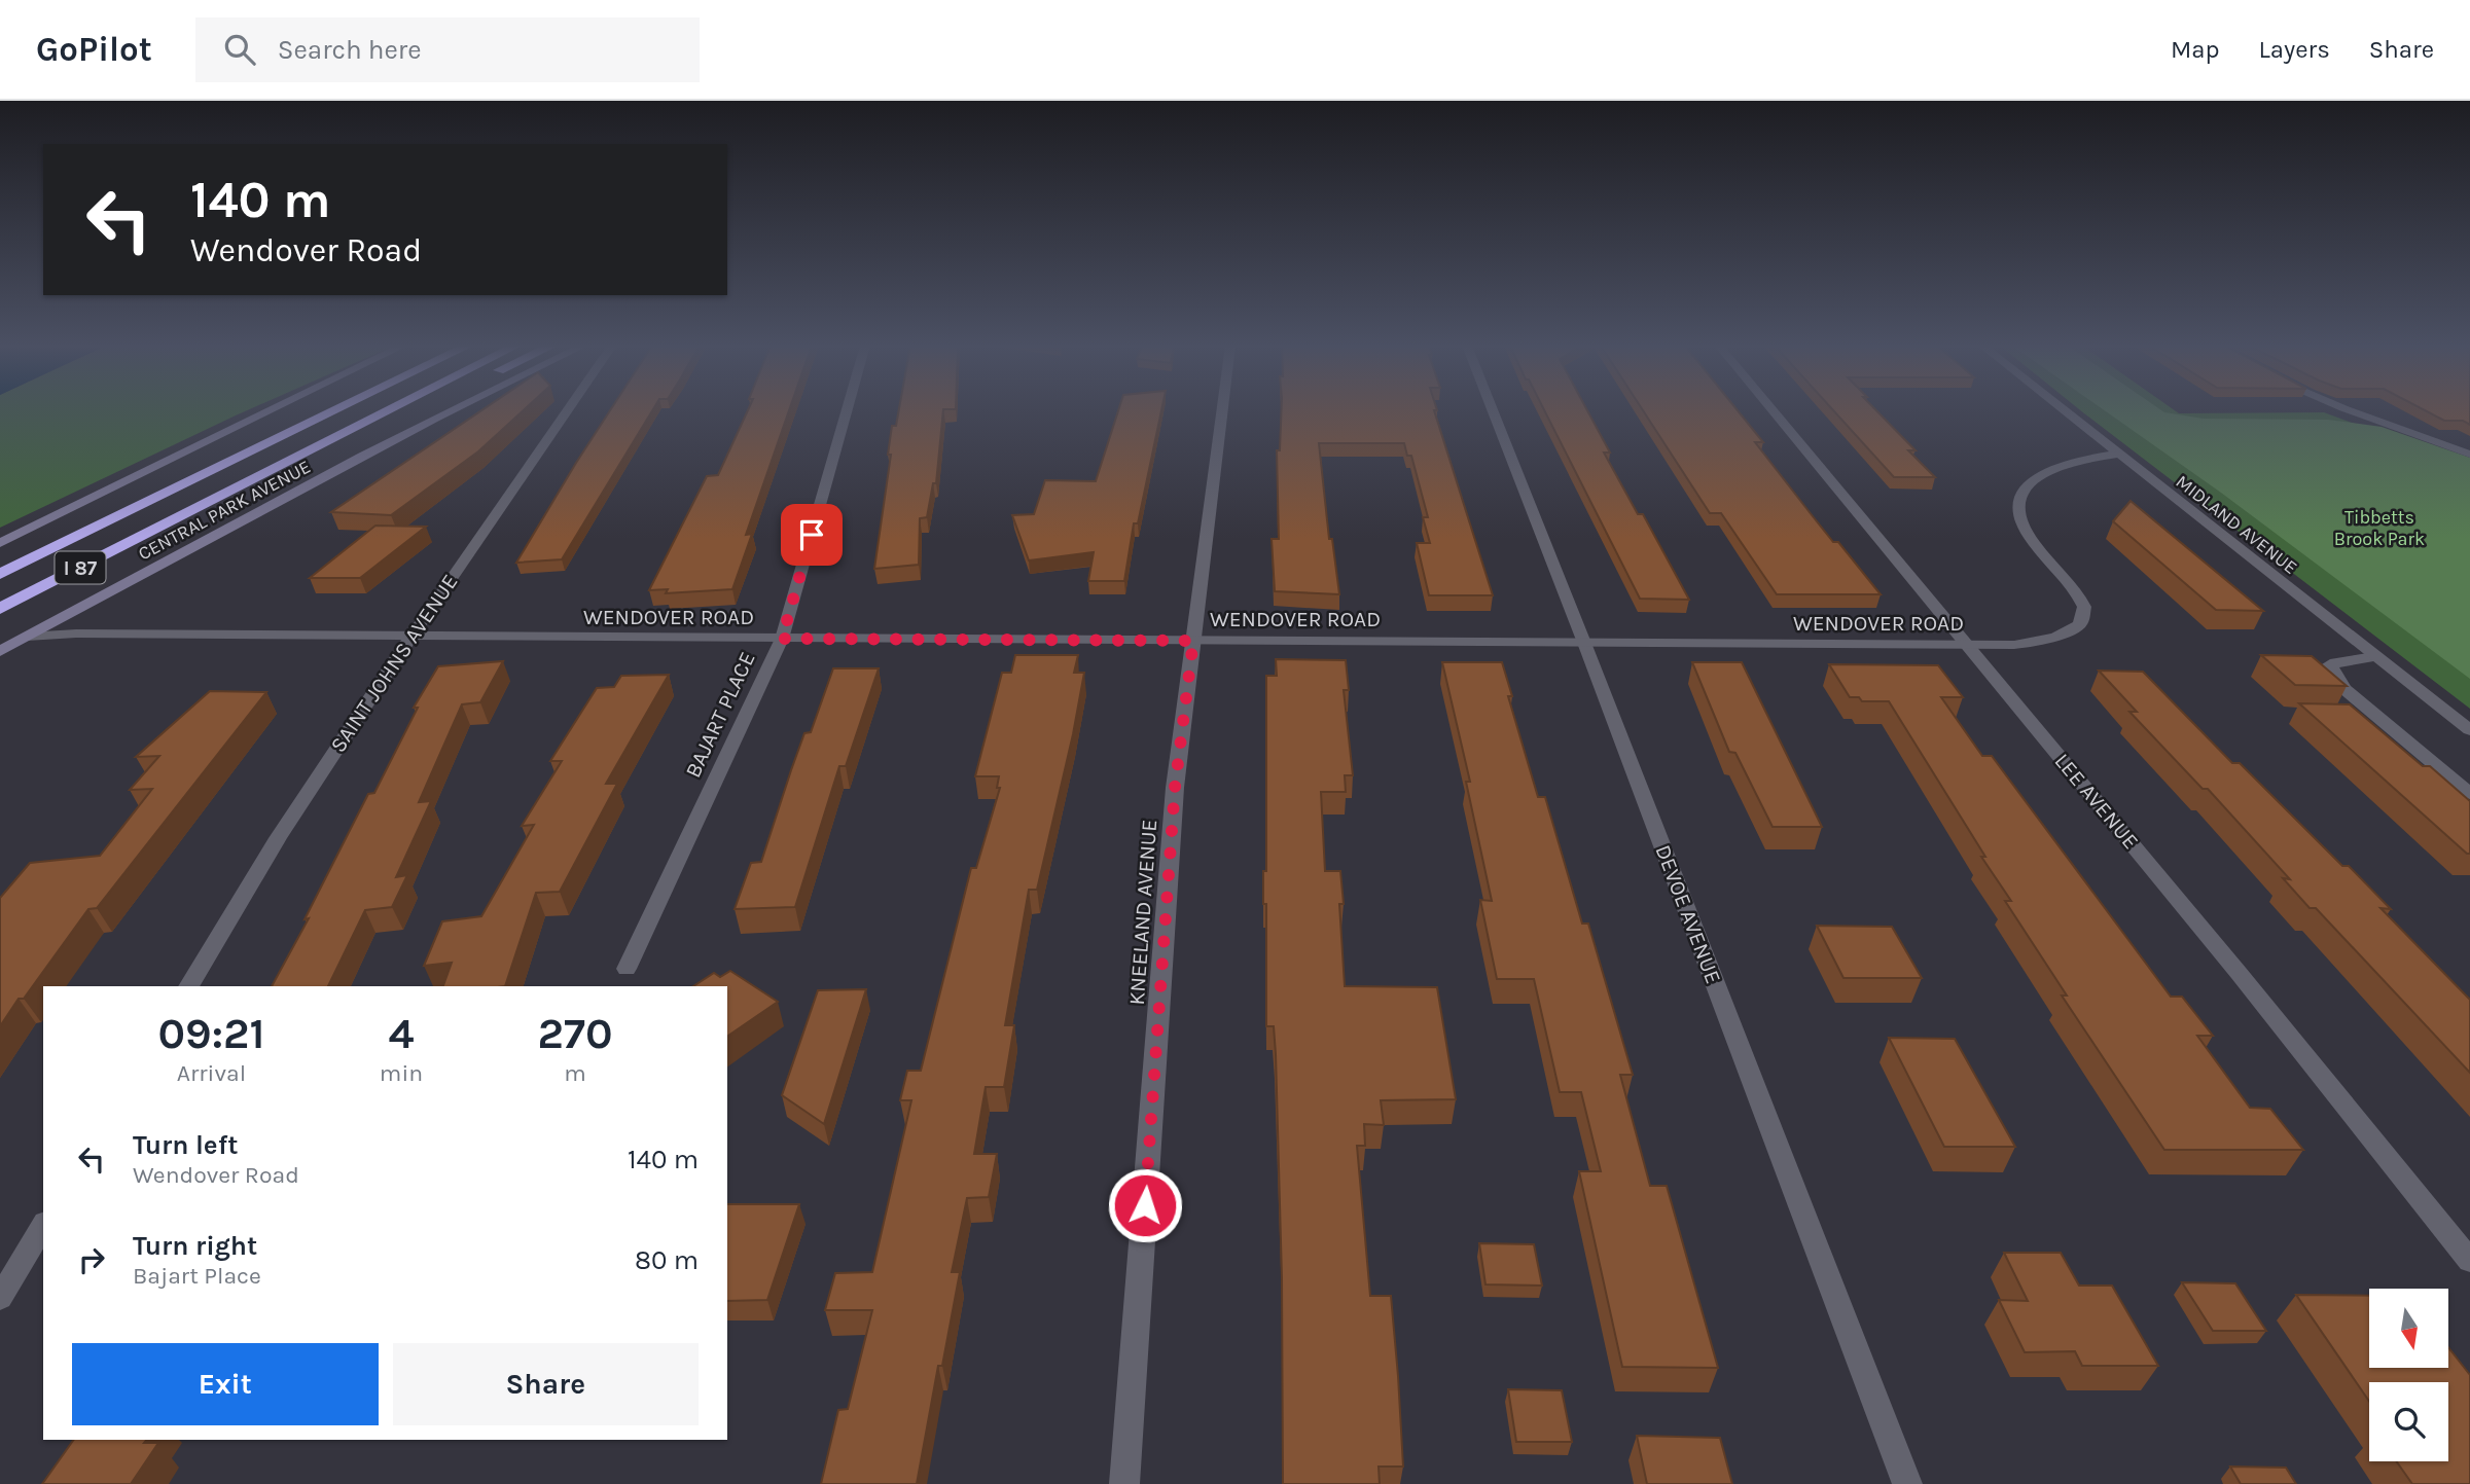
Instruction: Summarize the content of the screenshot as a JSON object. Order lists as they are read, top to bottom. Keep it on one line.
{"streets":{"highway":["I 87"],"main road":["CENTRAL PARK AVENUE"],"street":["MIDLAND AVENUE","WENDOVER ROAD","SAINT JOHNS AVENUE","BAJART PLACE","LEE AVENUE","KNEELAND AVENUE","DEVOE AVENUE"]},"crossings":[["CENTRAL PARK AVENUE","WENDOVER ROAD"],["MIDLAND AVENUE","WENDOVER ROAD"],["WENDOVER ROAD","SAINT JOHNS AVENUE"],["WENDOVER ROAD","BAJART PLACE"],["WENDOVER ROAD","LEE AVENUE"],["WENDOVER ROAD","KNEELAND AVENUE"],["WENDOVER ROAD","DEVOE AVENUE"]],"parks":["Tibbetts Brook Park"],"north":"bottom","page":{"header":"GoPilot","search":"Search here","nav":["Map","Layers","Share"],"turn":["140 m","Wendover Road"],"eta":["09:21","Arrival","4","min","270","m"],"list":[{"name":"Turn left","note":"Wendover Road","value":"140 m"},{"name":"Turn right","note":"Bajart Place","value":"80 m"}],"buttons":["Exit","Share"]}}
